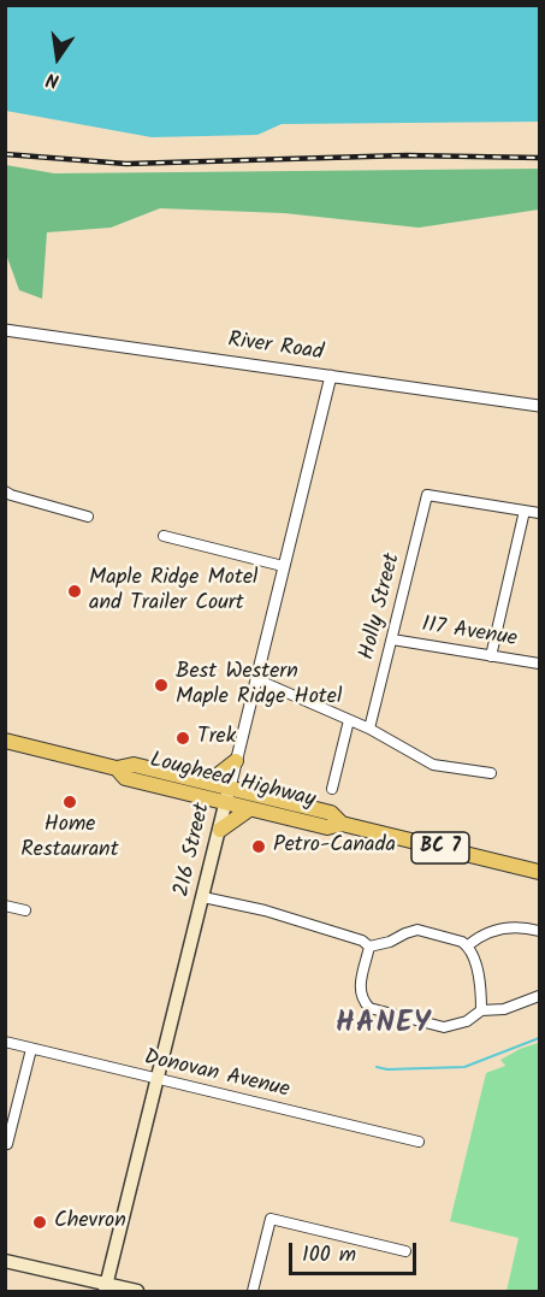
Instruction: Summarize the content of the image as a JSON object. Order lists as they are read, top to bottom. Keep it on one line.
{"streets":{"highway":["Lougheed Highway","BC 7"],"main road":["216 Street"],"street":["River Road","Holly Street","117 Avenue","Donovan Avenue"]},"crossings":[["River Road","216 Street"],["Holly Street","117 Avenue"],["Lougheed Highway","216 Street"],["216 Street","Donovan Avenue"]],"districts":["HANEY"],"places":["Maple Ridge Motel and Trailer Court","Best Western Maple Ridge Hotel","Trek","Home Restaurant","Petro-Canada","Chevron"],"scale_bar":"100 m","north":"bottom"}
